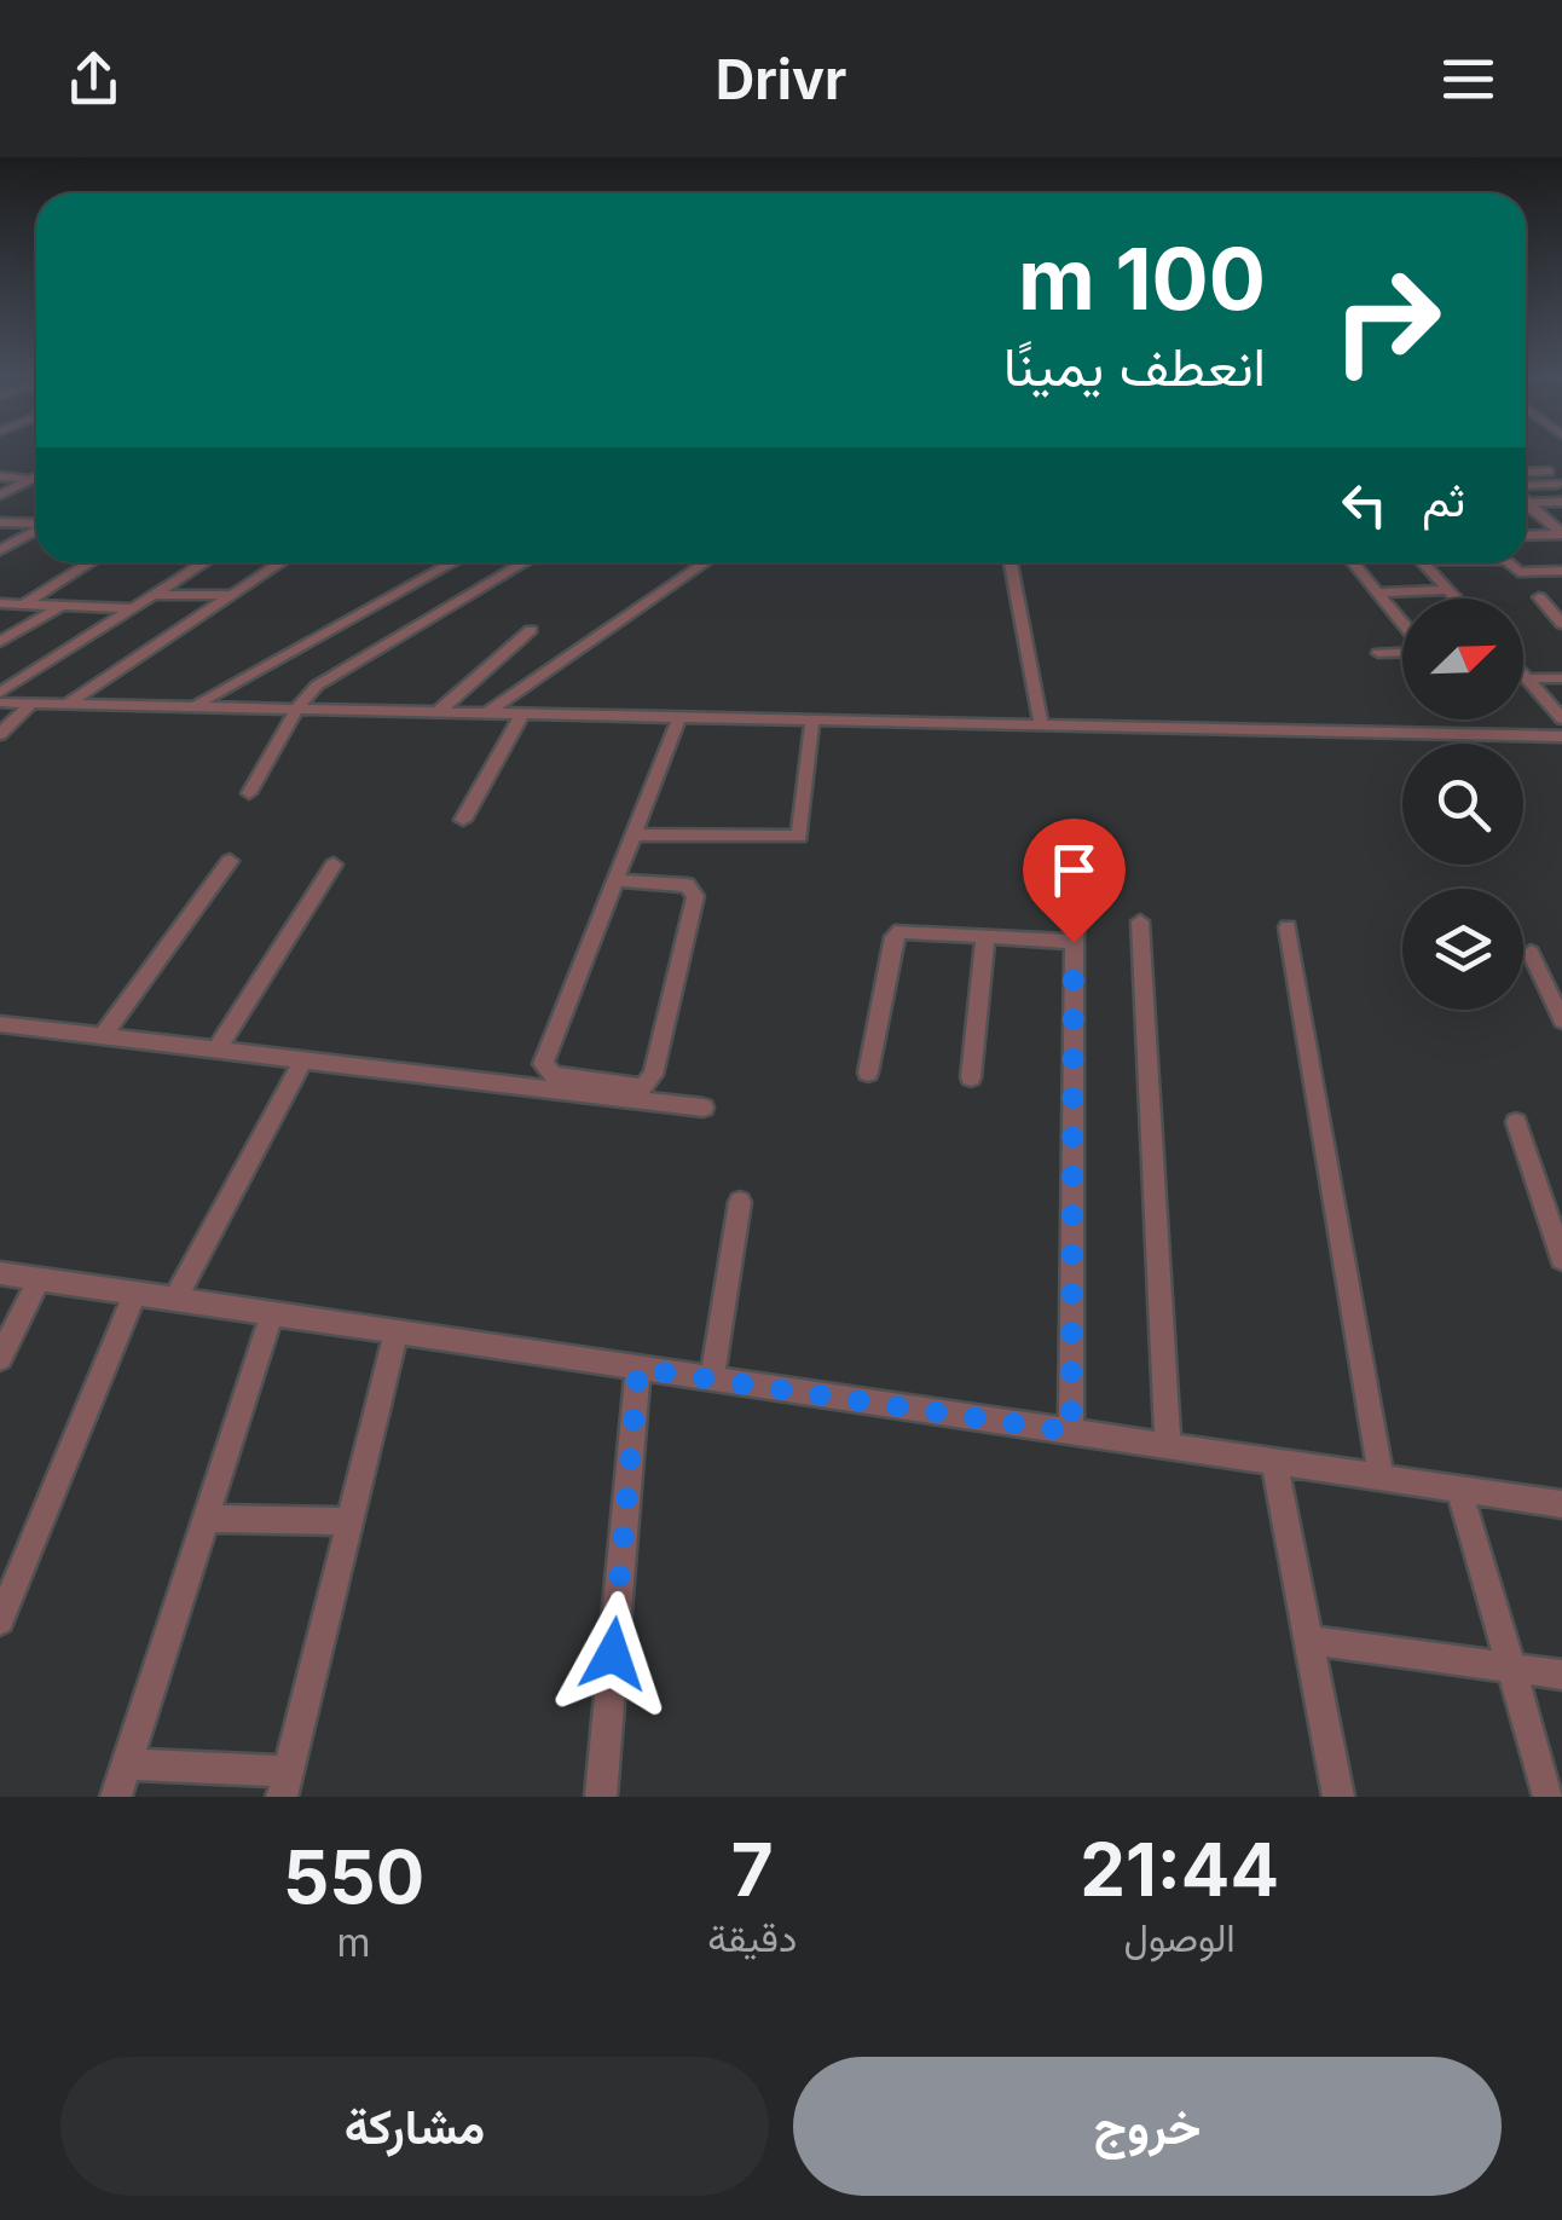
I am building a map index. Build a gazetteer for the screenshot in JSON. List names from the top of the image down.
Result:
{
  "north": "top right",
  "page": {
    "header": "Drivr",
    "turn": ["100 m", "انعطف يمينًا"],
    "then": "ثم",
    "eta": [
      "21:44",
      "الوصول",
      "7",
      "دقيقة",
      "550",
      "m"
    ],
    "buttons": ["خروج", "مشاركة"]
  }
}
